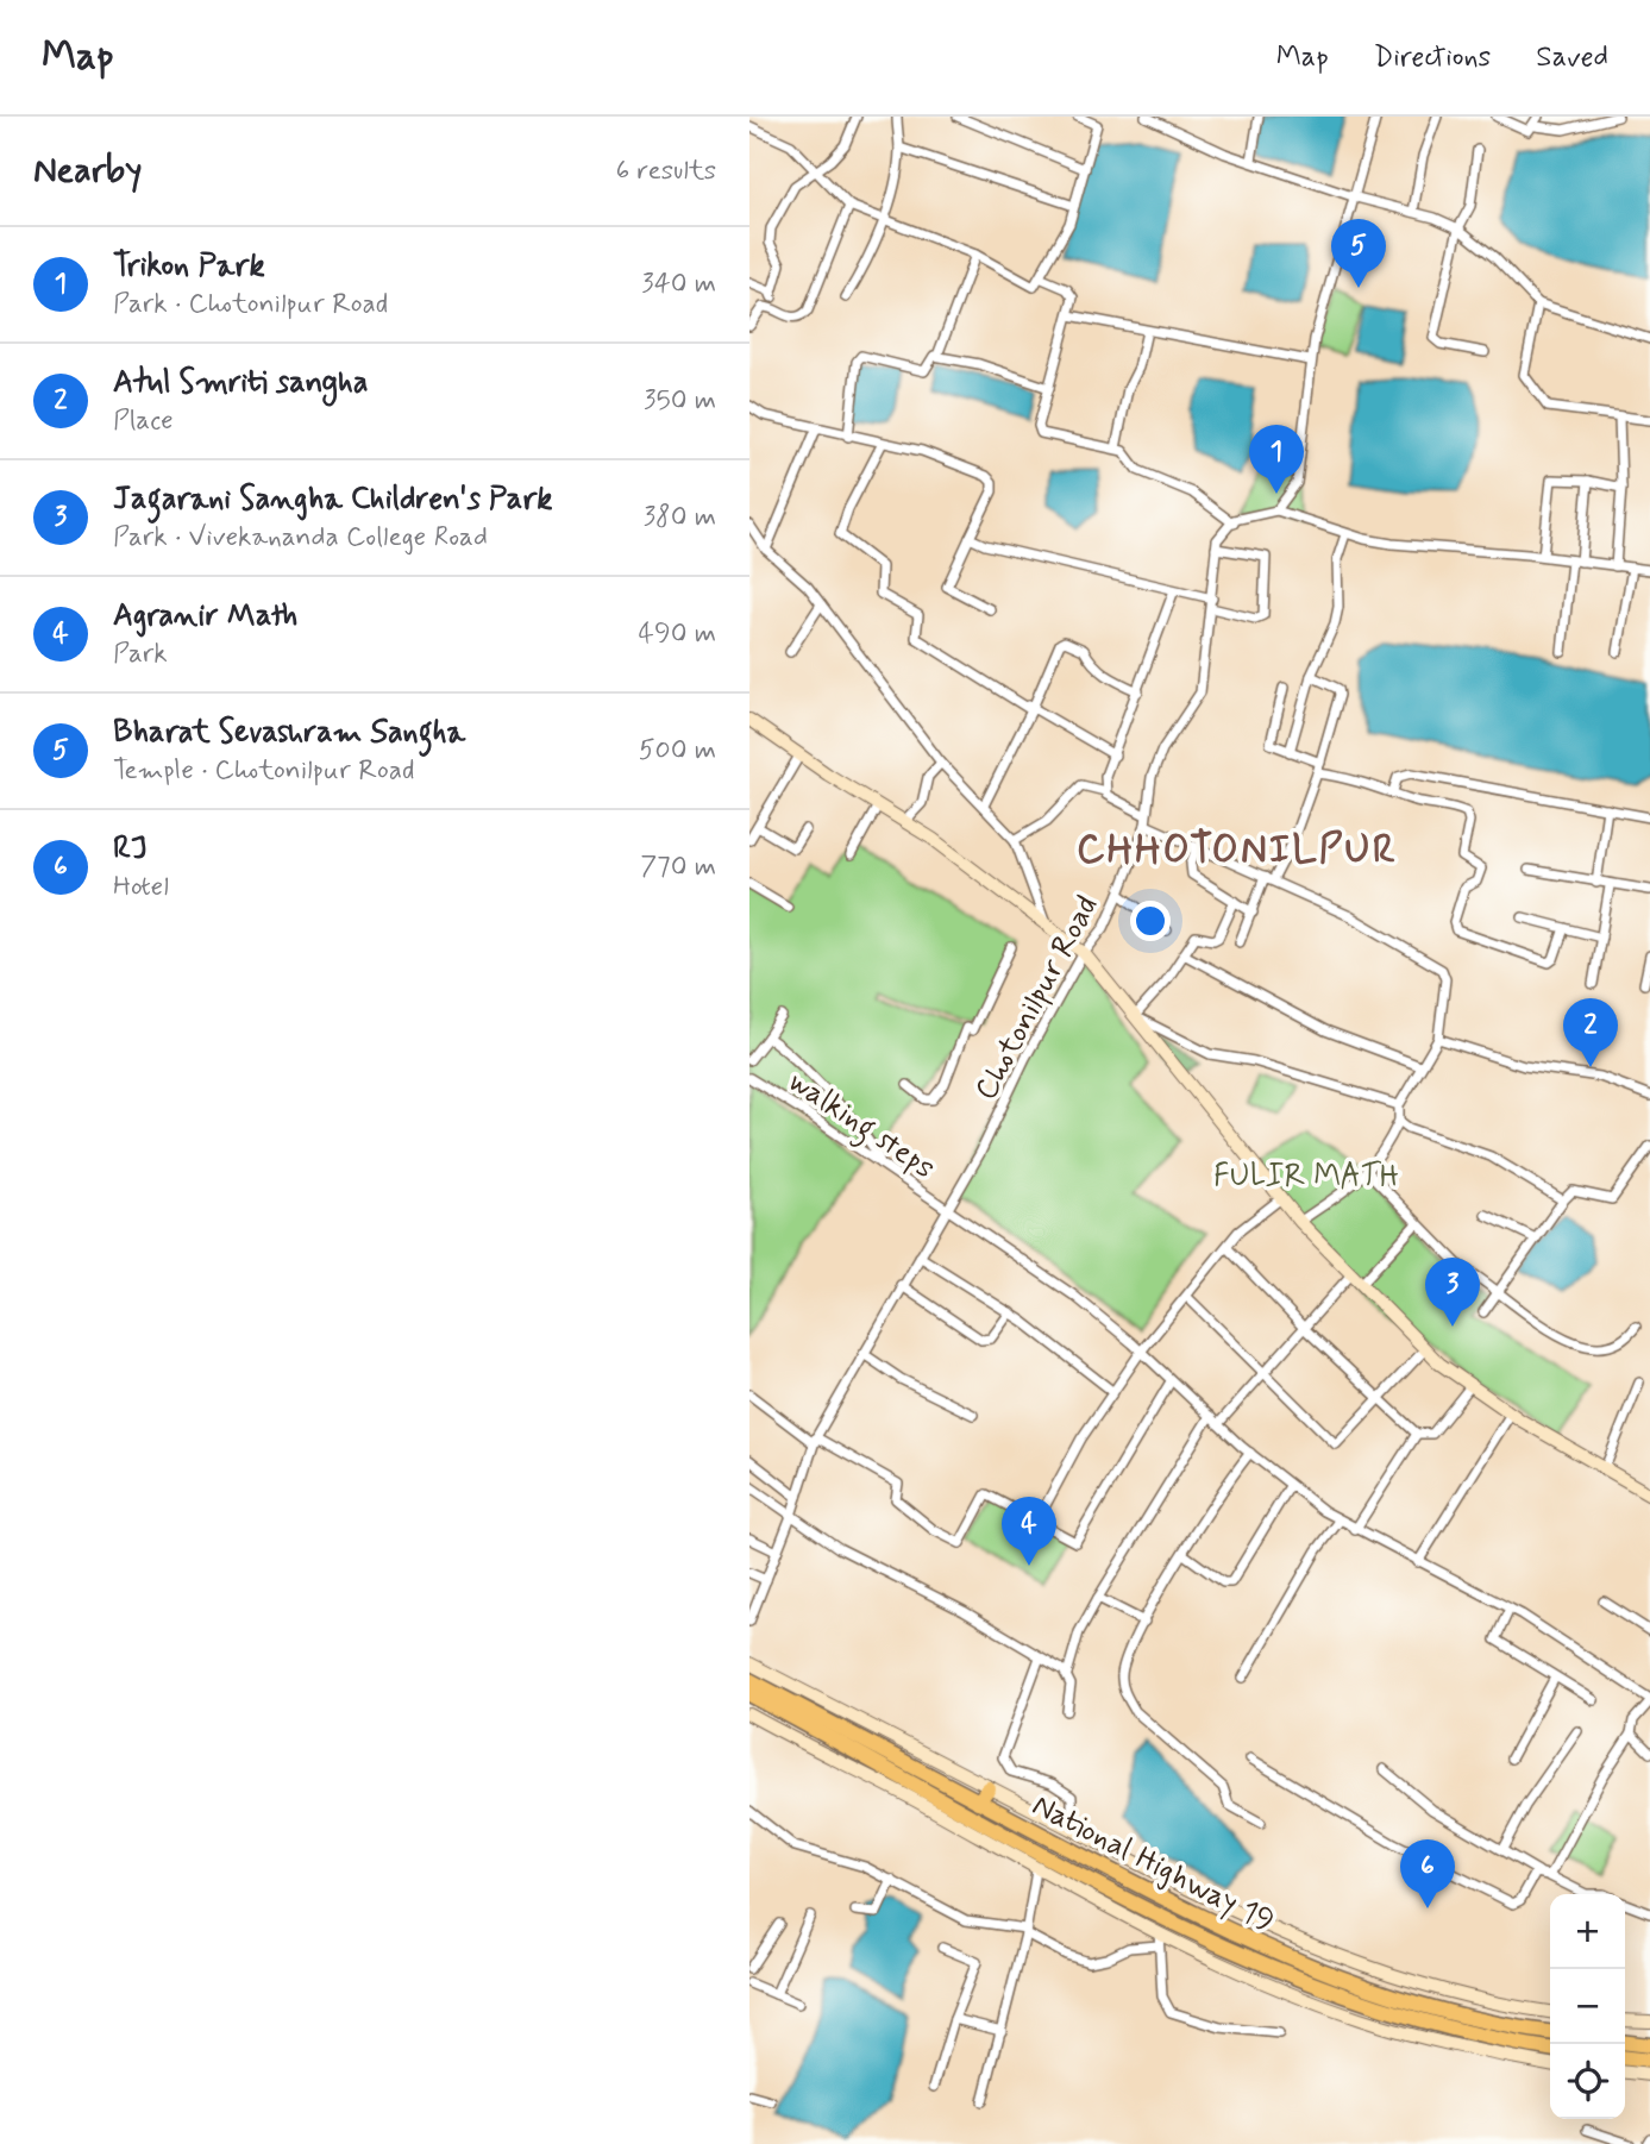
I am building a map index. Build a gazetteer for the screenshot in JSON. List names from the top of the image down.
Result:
{
  "streets": {
    "highway": ["National Highway 19"],
    "street": ["Chotonilpur Road", "walking steps"]
  },
  "crossings": [
    ["Chotonilpur Road", "walking steps"]
  ],
  "districts": ["CHHOTONILPUR"],
  "parks": ["FULIR MATH"],
  "page": {
    "header": "Map",
    "nav": ["Map", "Directions", "Saved"],
    "heading": ["Nearby", "6 results"],
    "pins": [
      "5",
      "1",
      "2",
      "3",
      "4",
      "6"
    ],
    "list": [
      {
        "mark": "1",
        "name": "Trikon Park",
        "note": "Park · Chotonilpur Road",
        "value": "340 m"
      },
      {
        "mark": "2",
        "name": "Atul Smriti sangha",
        "note": "Place",
        "value": "350 m"
      },
      {
        "mark": "3",
        "name": "Jagarani Sangha Children's Park",
        "note": "Park · Vivekananda College Road",
        "value": "380 m"
      },
      {
        "mark": "4",
        "name": "Agranir Math",
        "note": "Park",
        "value": "490 m"
      },
      {
        "mark": "5",
        "name": "Bharat Sevashram Sangha",
        "note": "Temple · Chotonilpur Road",
        "value": "500 m"
      },
      {
        "mark": "6",
        "name": "RJ",
        "note": "Hotel",
        "value": "770 m"
      }
    ],
    "map_buttons": ["+", "−"]
  }
}
